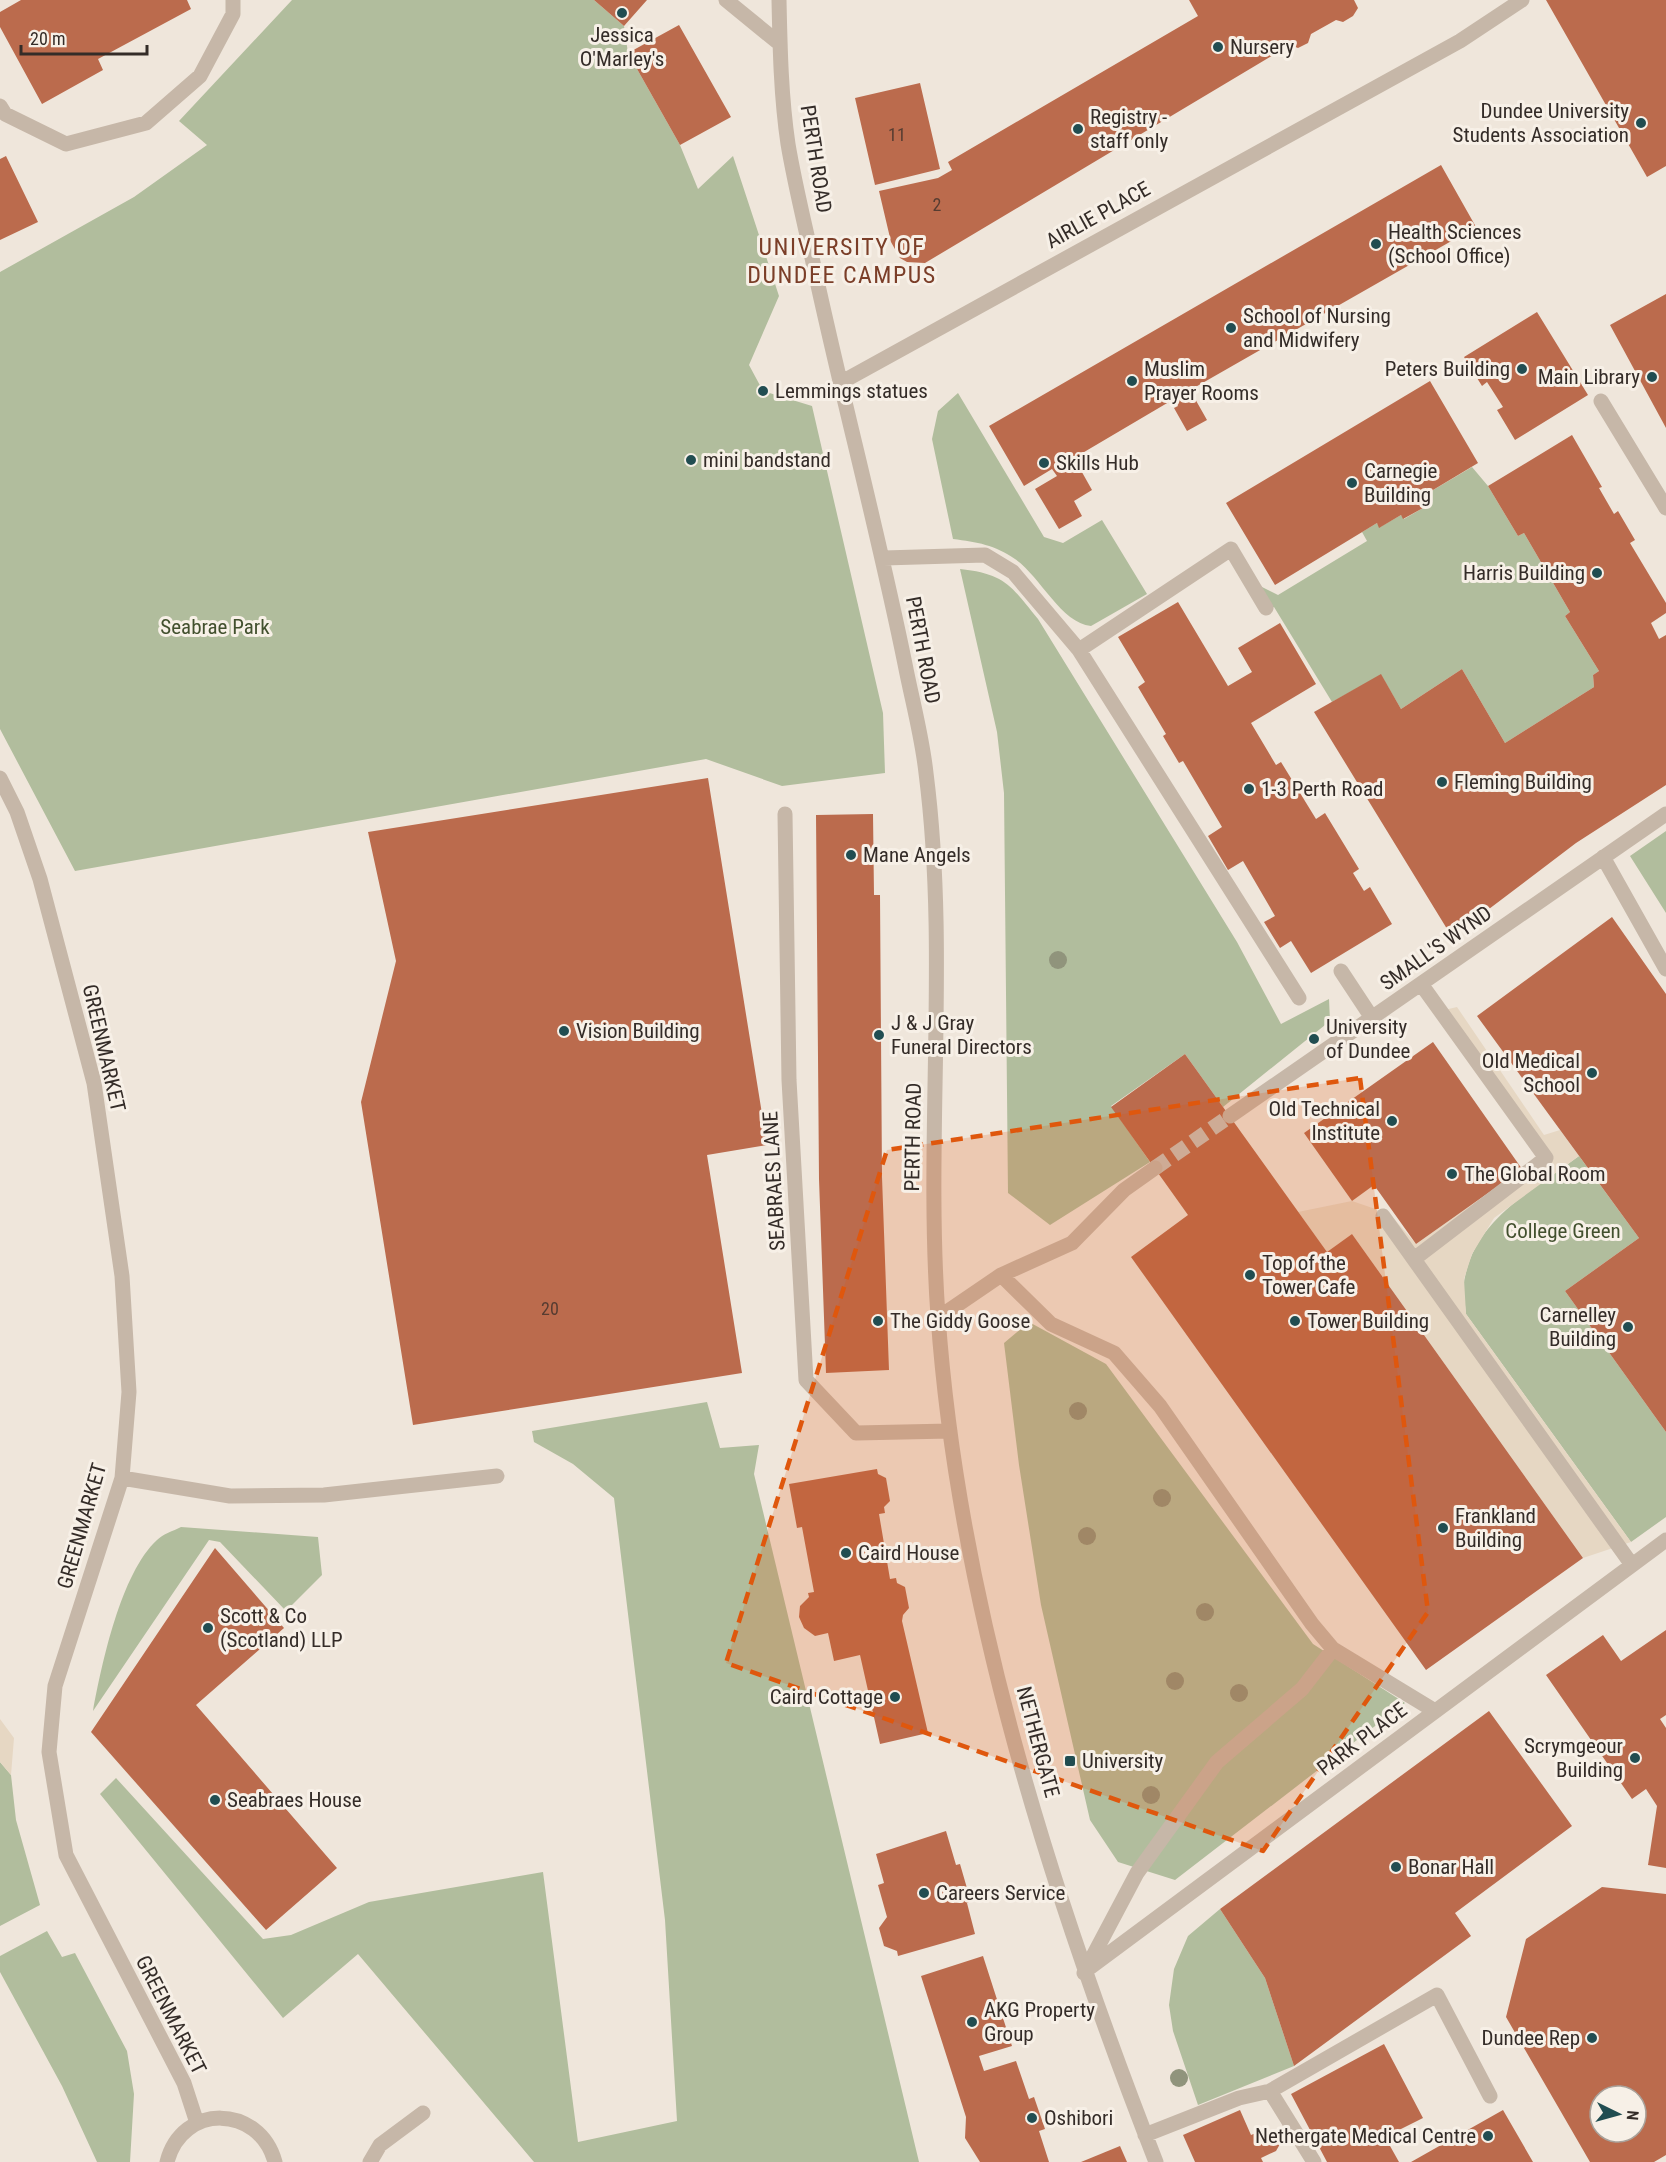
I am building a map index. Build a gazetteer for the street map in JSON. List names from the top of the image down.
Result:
{
  "streets": {
    "street": [
      "PERTH ROAD",
      "AIRLIE PLACE",
      "SMALL'S WYND",
      "GREENMARKET",
      "SEABRAES LANE",
      "PARK PLACE",
      "NETHERGATE"
    ]
  },
  "crossings": [
    ["PERTH ROAD", "AIRLIE PLACE"],
    ["PERTH ROAD", "NETHERGATE"],
    ["SEABRAES LANE", "NETHERGATE"],
    ["PARK PLACE", "NETHERGATE"]
  ],
  "districts": ["UNIVERSITY OF DUNDEE CAMPUS"],
  "parks": ["Seabrae Park", "College Green"],
  "places": {
    "other": [
      "Jessica O'Marley's",
      "Nursery",
      "Dundee University Students Association",
      "Registry - staff only",
      "Health Sciences (School Office)",
      "School of Nursing and Midwifery",
      "Peters Building",
      "Main Library",
      "Muslim Prayer Rooms",
      "Lemmings statues",
      "mini bandstand",
      "Skills Hub",
      "Carnegie Building",
      "Harris Building",
      "Fleming Building",
      "1-3 Perth Road",
      "Mane Angels",
      "Vision Building",
      "J & J Gray Funeral Directors",
      "University of Dundee",
      "Old Medical School",
      "Old Technical Institute",
      "The Global Room",
      "Top of the Tower Cafe",
      "The Giddy Goose",
      "Tower Building",
      "Carnelley Building",
      "Frankland Building",
      "Caird House",
      "Scott & Co (Scotland) LLP",
      "Caird Cottage",
      "Scrymgeour Building",
      "Seabraes House",
      "Bonar Hall",
      "Careers Service",
      "AKG Property Group",
      "Dundee Rep",
      "Oshibori",
      "Nethergate Medical Centre"
    ],
    "transit": ["University"]
  },
  "house_numbers": ["11", "2", "20"],
  "scale_bar": "20 m",
  "north": "right"
}
